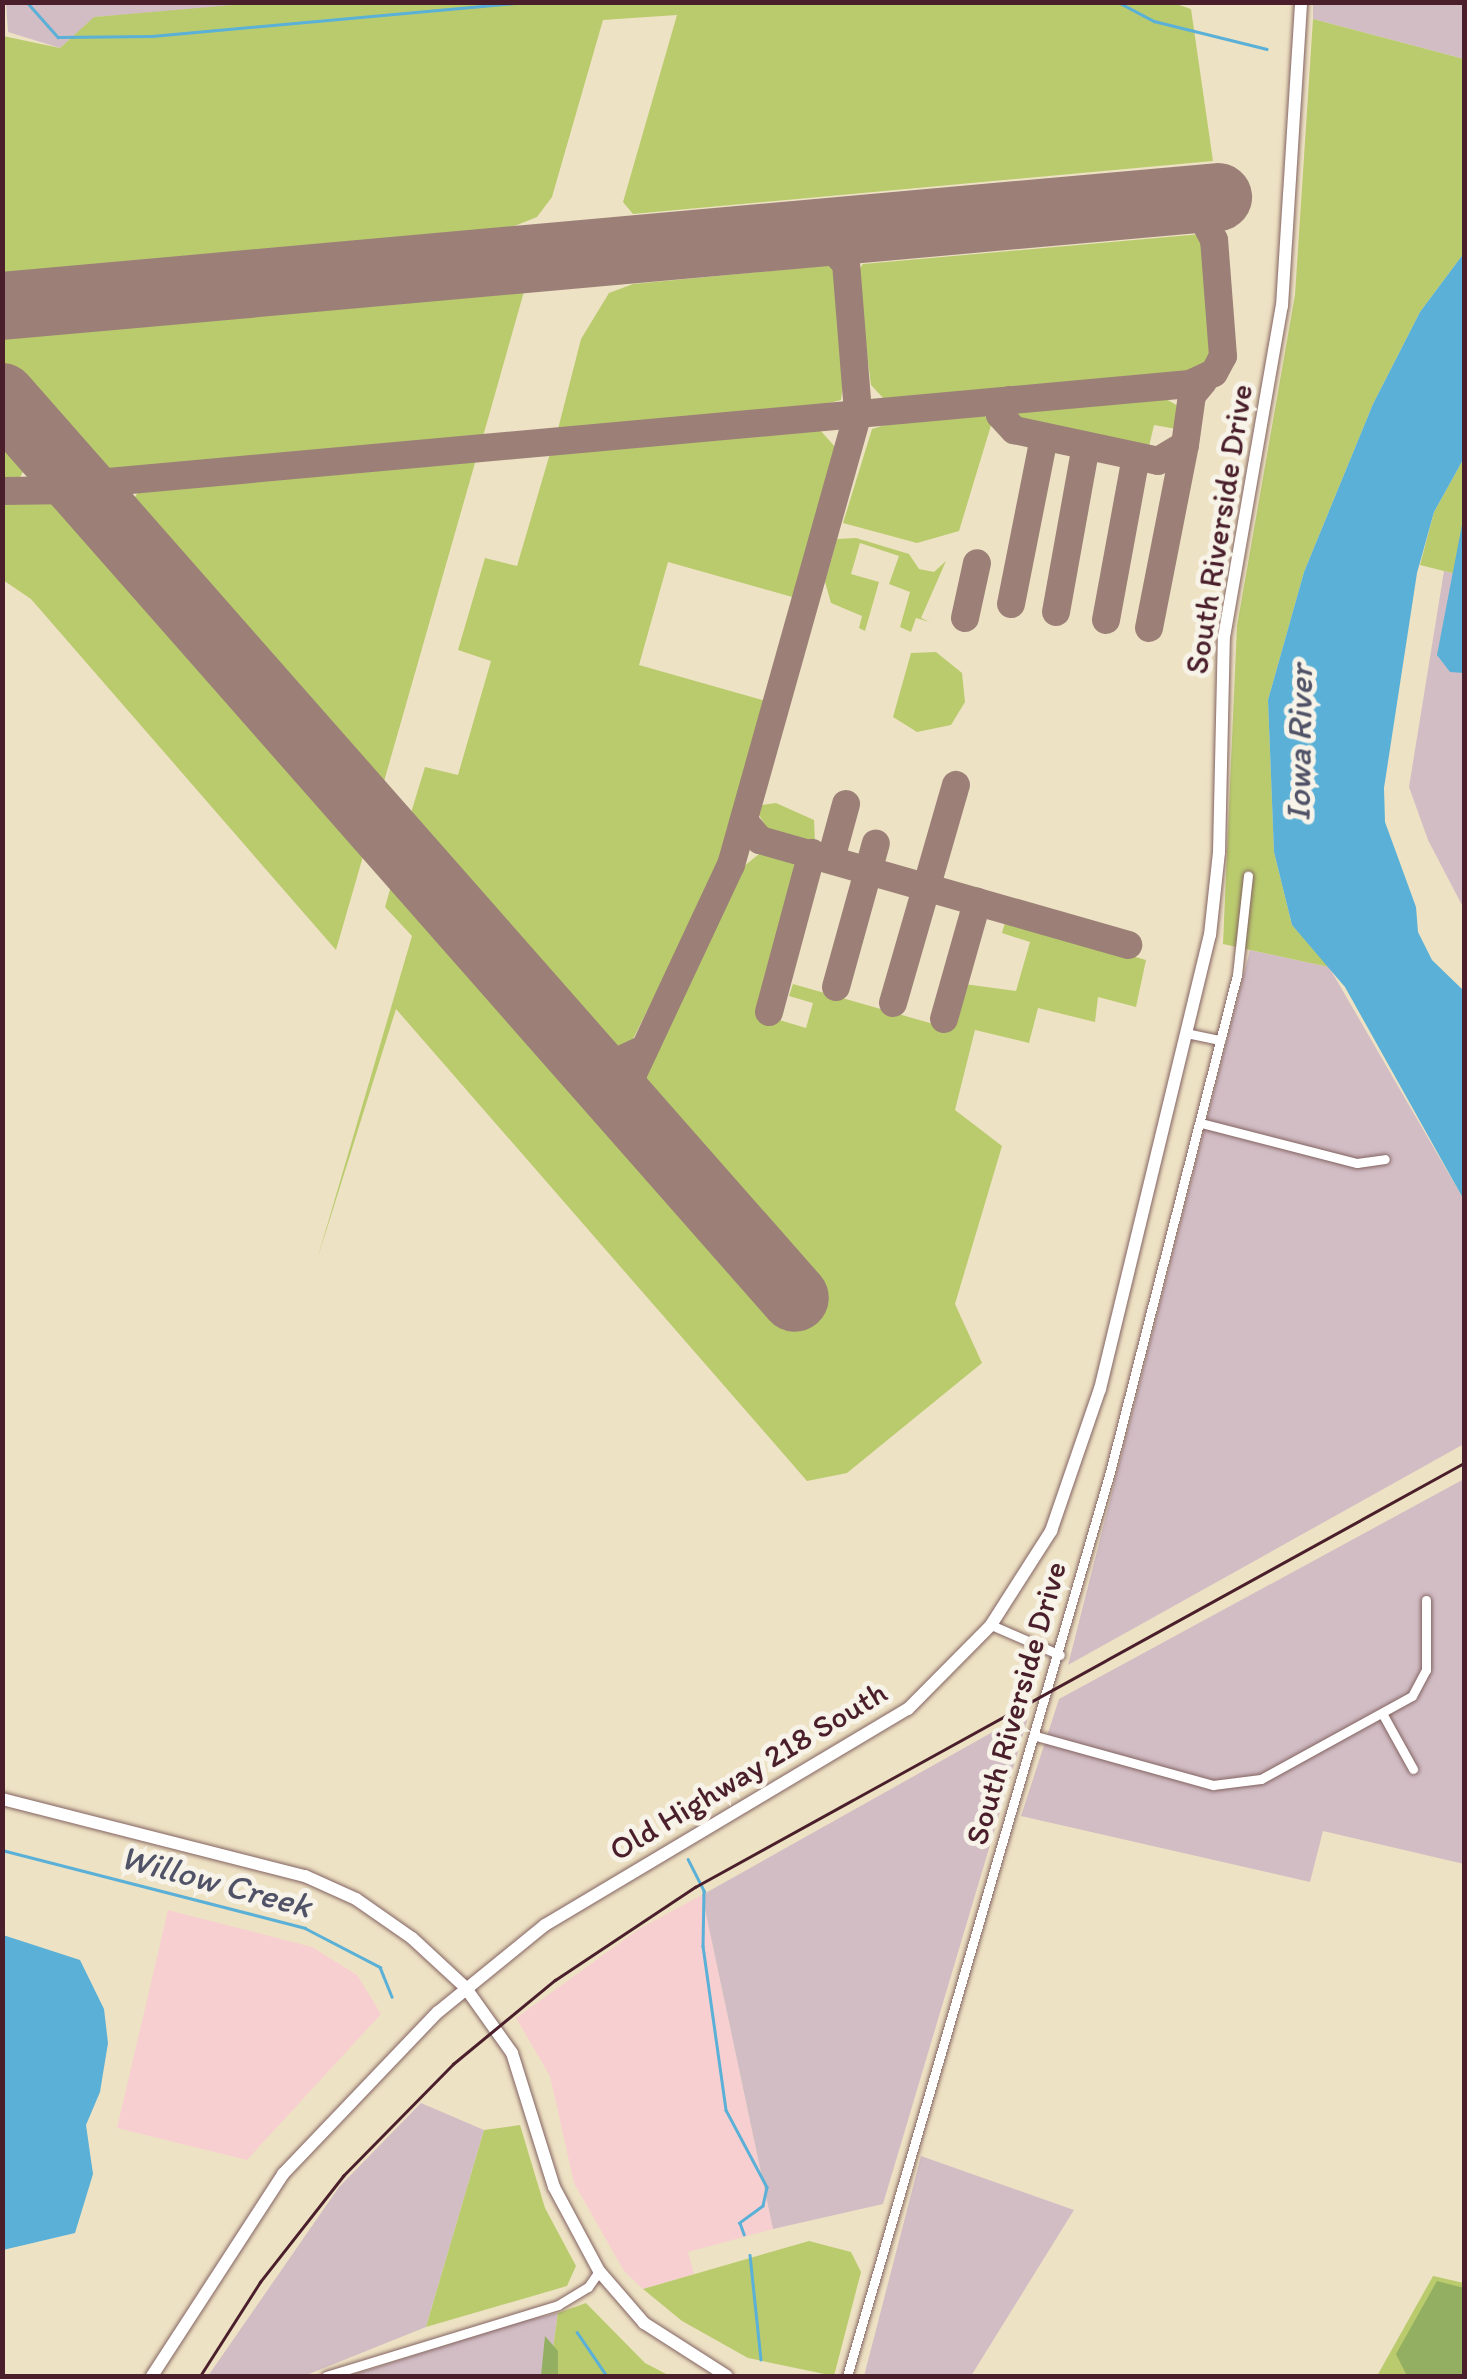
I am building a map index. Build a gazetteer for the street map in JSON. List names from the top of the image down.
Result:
{
  "streets": {
    "main road": ["South Riverside Drive", "Old Highway 218 South"]
  },
  "crossings": [
    ["South Riverside Drive", "Old Highway 218 South"]
  ],
  "water": ["Iowa River", "Willow Creek"]
}
